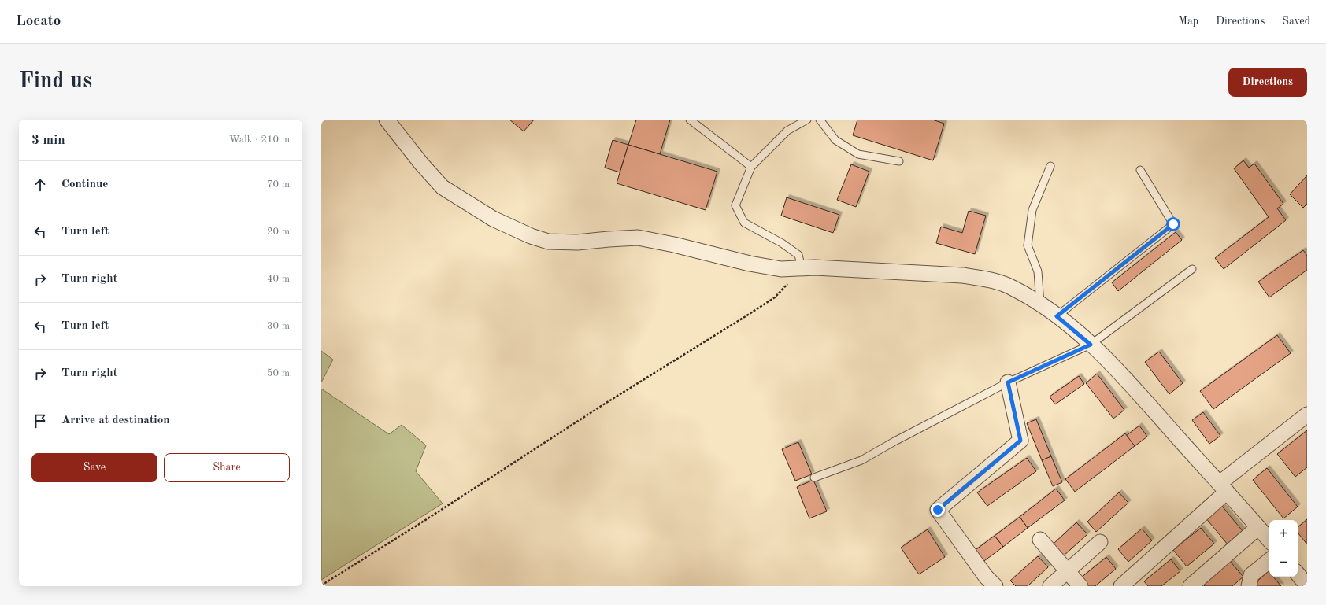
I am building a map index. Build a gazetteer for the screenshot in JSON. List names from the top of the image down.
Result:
{
  "page": {
    "header": "Locato",
    "nav": ["Map", "Directions", "Saved"],
    "buttons": [
      "Directions",
      ["Save", "Share"]
    ],
    "title": "Find us",
    "heading": ["3 min", "Walk · 210 m"],
    "list": [
      ["Continue", "70 m"],
      ["Turn left", "20 m"],
      ["Turn right", "40 m"],
      ["Turn left", "30 m"],
      ["Turn right", "50 m"],
      "Arrive at destination"
    ],
    "map_buttons": ["+", "−"]
  }
}
